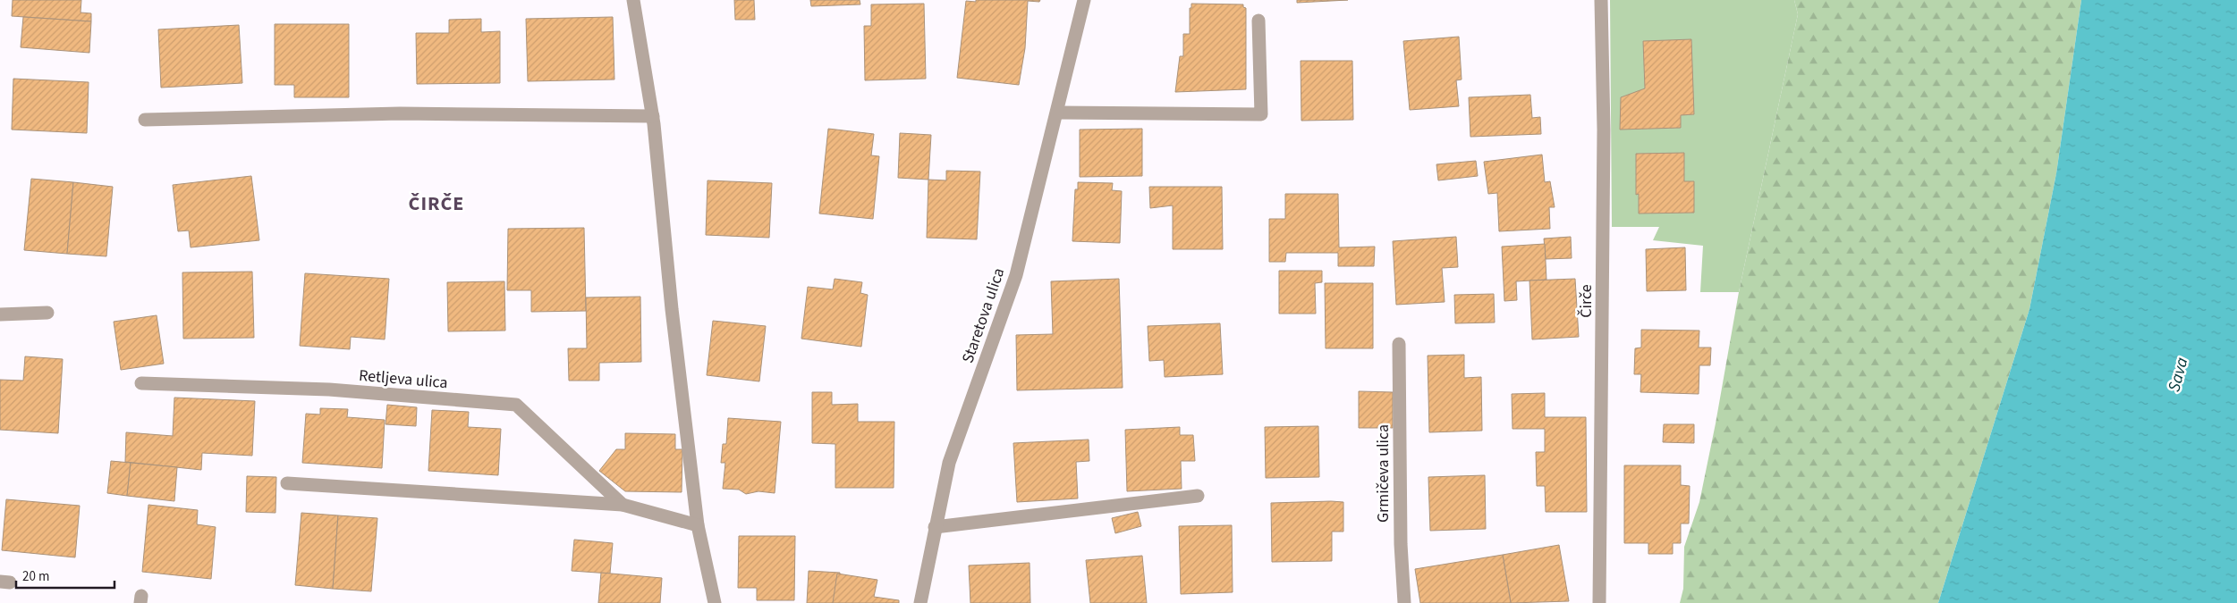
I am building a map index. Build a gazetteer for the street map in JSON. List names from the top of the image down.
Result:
{
  "streets": {
    "street": [
      "Čirče",
      "Staretova ulica",
      "Retljeva ulica",
      "Grmičeva ulica"
    ]
  },
  "districts": ["ČIRČE"],
  "water": ["Sava"],
  "scale_bar": "20 m"
}
